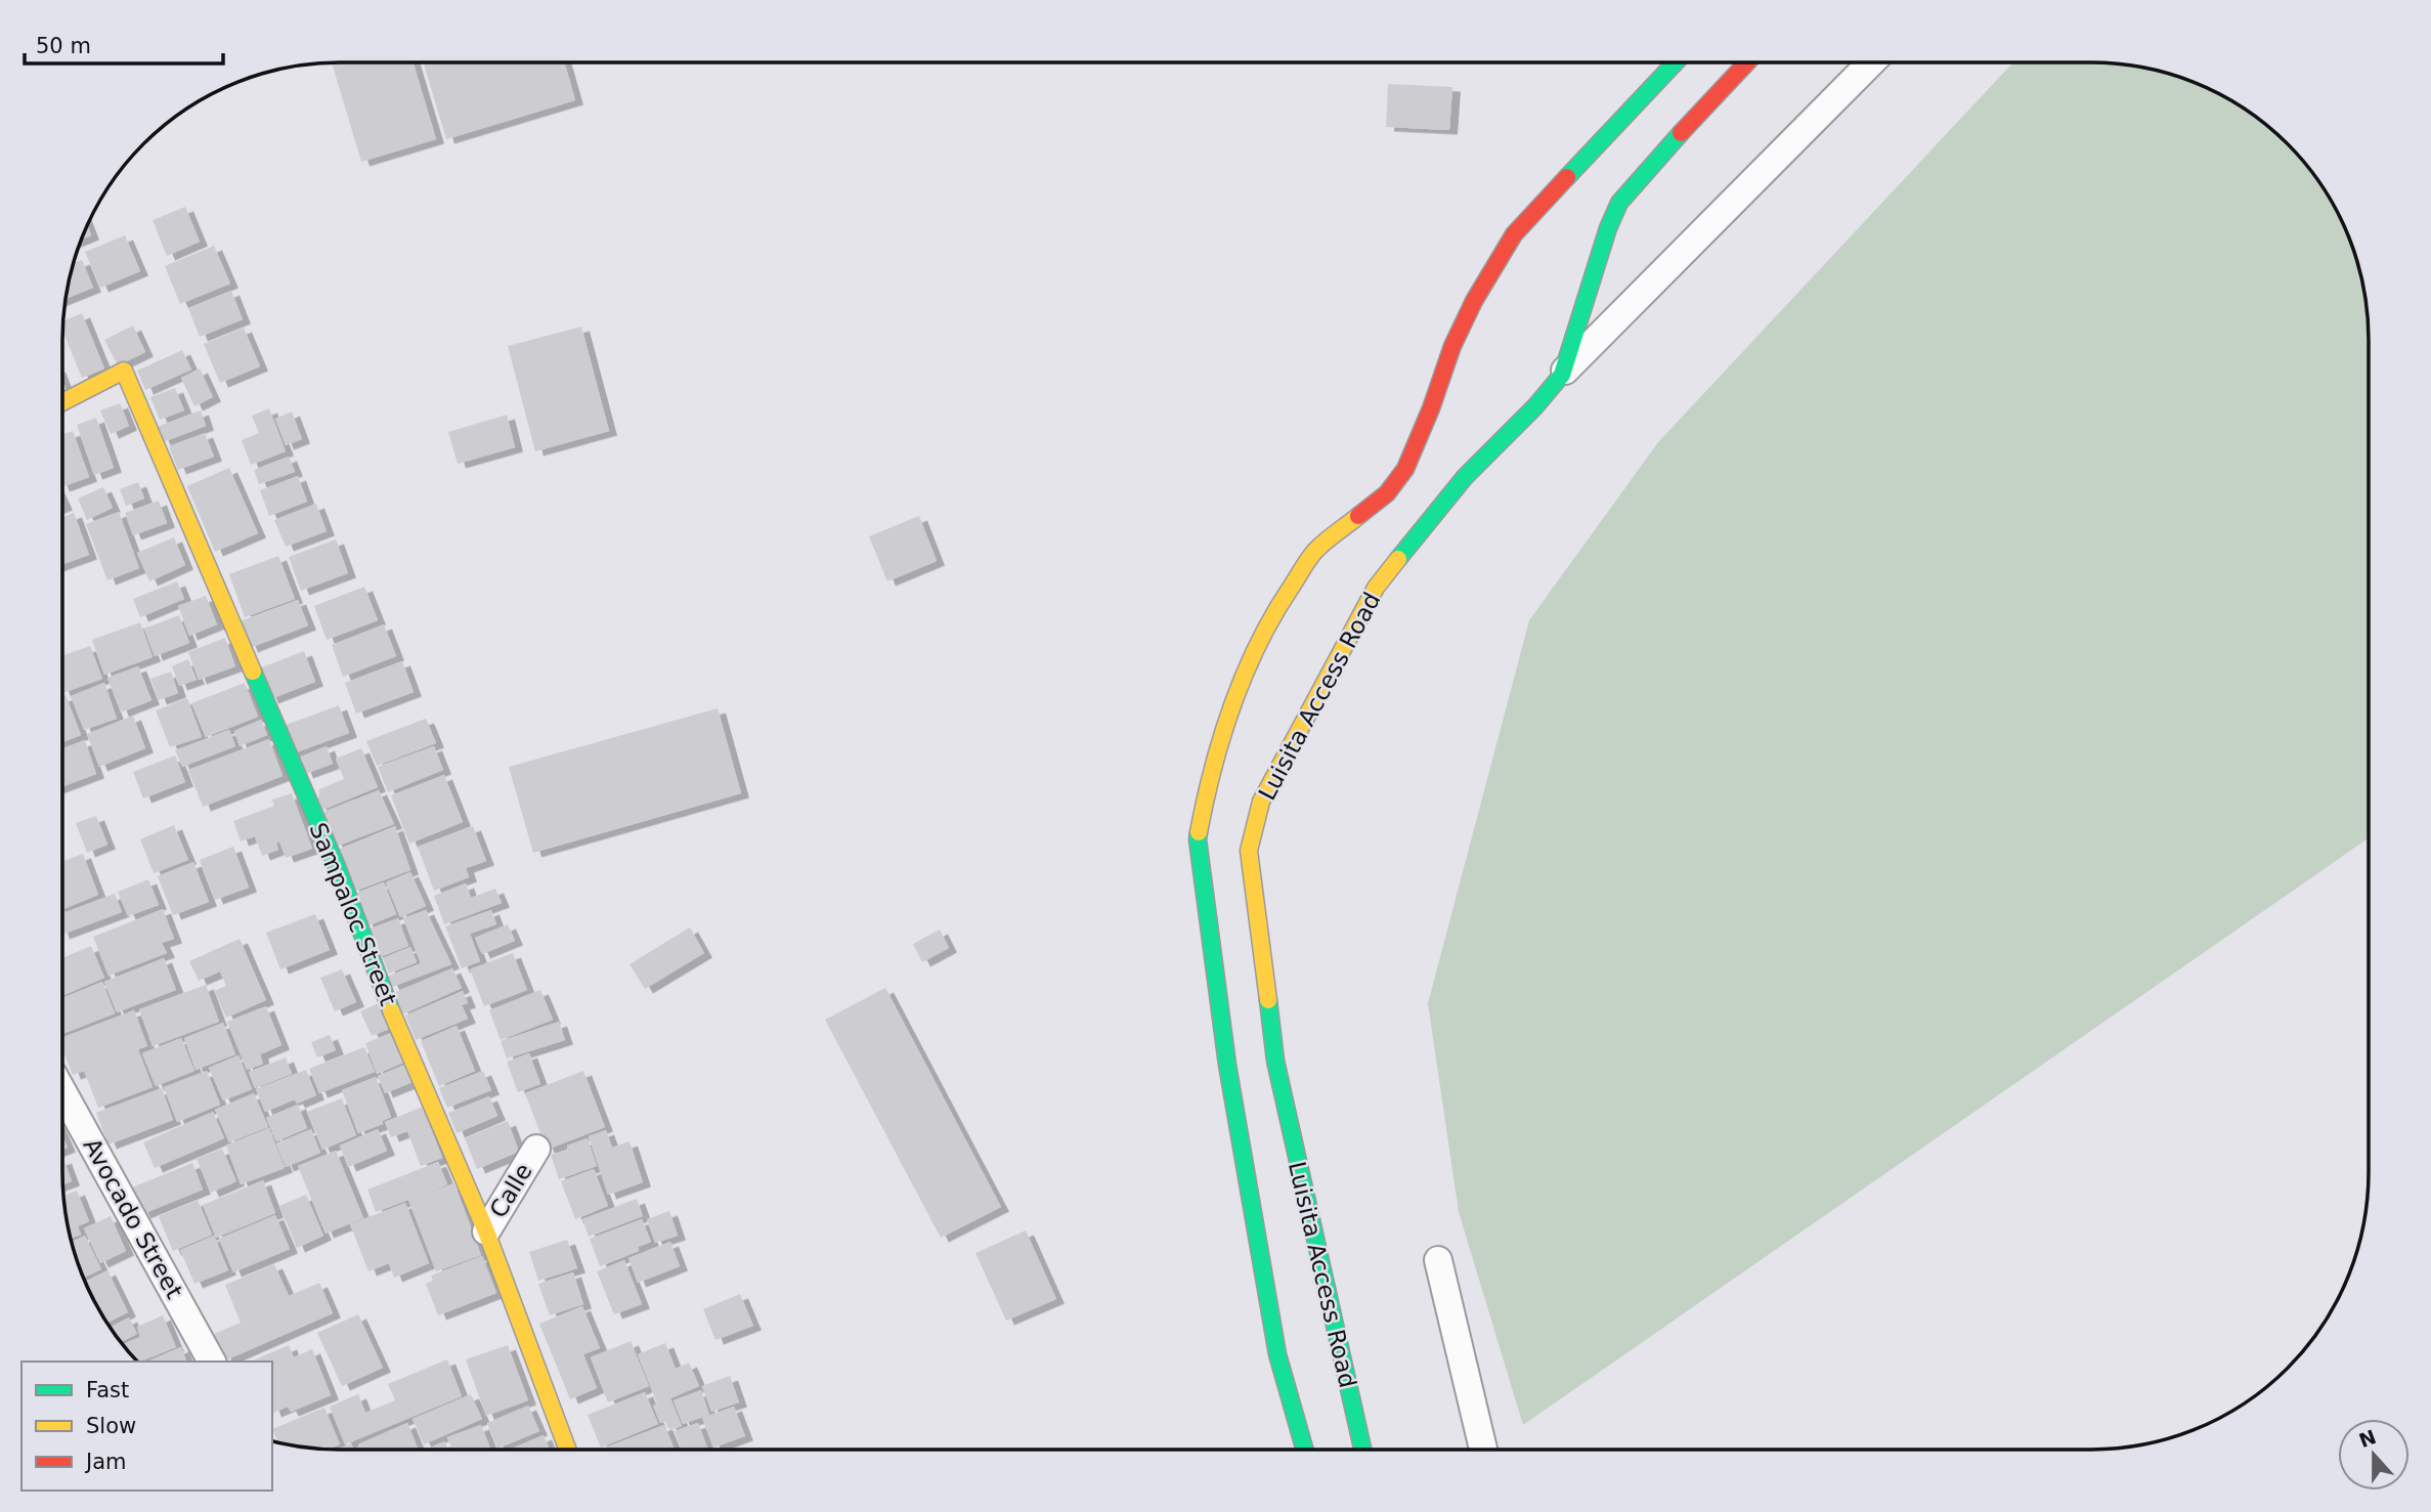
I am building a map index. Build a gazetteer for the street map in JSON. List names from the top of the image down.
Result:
{
  "streets": {
    "main road": ["Luisita Access Road", "Sampaloc Street"],
    "street": ["Calle", "Avocado Street"]
  },
  "crossings": [
    ["Sampaloc Street", "Calle"]
  ],
  "legend": ["Fast", "Slow", "Jam"],
  "scale_bar": "50 m",
  "north": "top"
}
